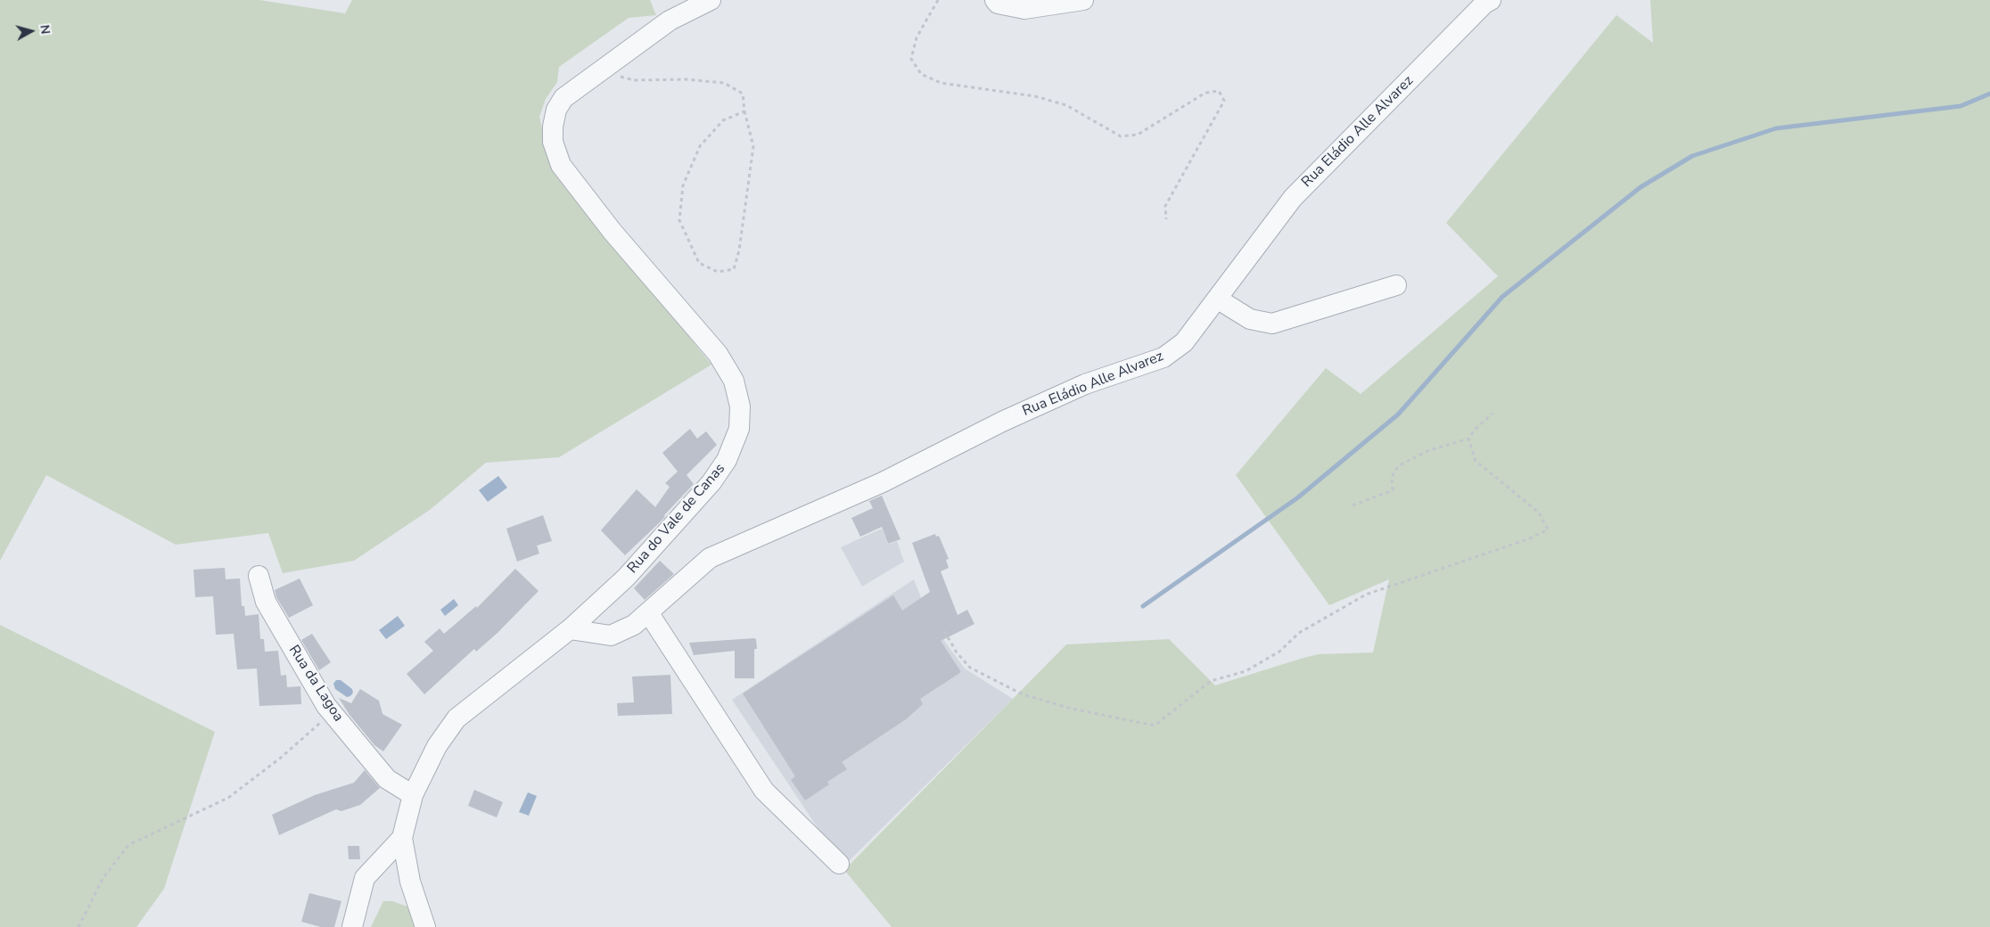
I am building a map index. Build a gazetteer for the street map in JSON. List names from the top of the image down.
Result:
{
  "streets": {
    "street": ["Rua Eládio Alle Alvarez", "Rua do Vale de Canas", "Rua da Lagoa"]
  },
  "crossings": [
    ["Rua Eládio Alle Alvarez", "Rua do Vale de Canas"],
    ["Rua do Vale de Canas", "Rua da Lagoa"]
  ],
  "north": "right"
}
